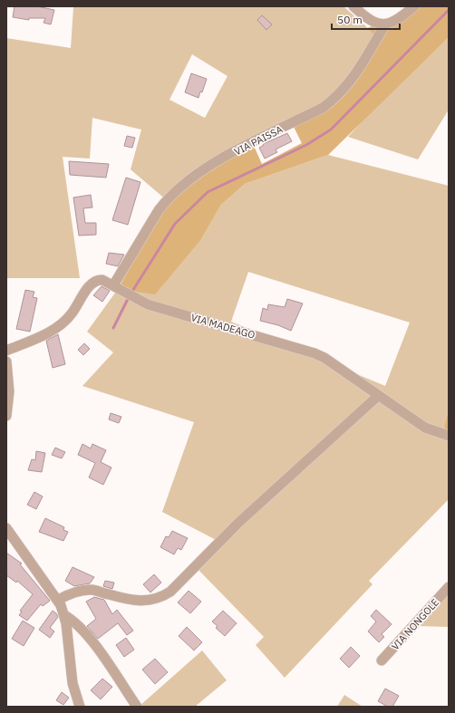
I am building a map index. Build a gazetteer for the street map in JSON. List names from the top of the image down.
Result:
{
  "streets": {
    "street": ["VIA PAISSA", "VIA MADEAGO", "VIA NONGOLE"]
  },
  "crossings": [
    ["VIA PAISSA", "VIA MADEAGO"]
  ],
  "scale_bar": "50 m"
}
